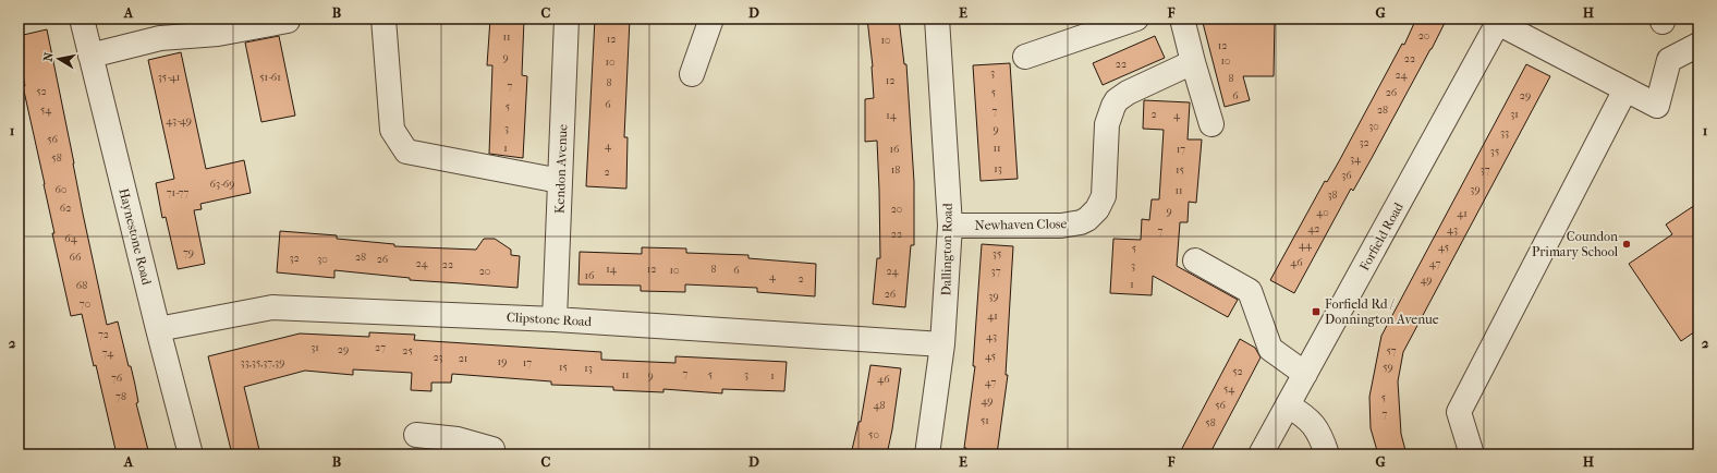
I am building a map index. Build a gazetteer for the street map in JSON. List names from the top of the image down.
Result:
{
  "streets": {
    "street": [
      "Kendon Avenue",
      "Newhaven Close",
      "Haynestone Road",
      "Forfield Road",
      "Dallington Road",
      "Clipstone Road"
    ]
  },
  "crossings": [
    ["Kendon Avenue", "Clipstone Road"],
    ["Newhaven Close", "Dallington Road"],
    ["Haynestone Road", "Clipstone Road"],
    ["Dallington Road", "Clipstone Road"]
  ],
  "places": {
    "other": ["Coundon Primary School"],
    "transit": ["Forfield Rd / Donnington Avenue"]
  },
  "house_numbers": [
    "20",
    "11",
    "12",
    "10",
    "12",
    "9",
    "22",
    "10",
    "10",
    "22",
    "3",
    "24",
    "35-41",
    "51-61",
    "8",
    "12",
    "8",
    "7",
    "52",
    "5",
    "26",
    "6",
    "29",
    "6",
    "5",
    "54",
    "28",
    "7",
    "2",
    "31",
    "14",
    "4",
    "43-49",
    "30",
    "3",
    "9",
    "33",
    "56",
    "32",
    "4",
    "1",
    "11",
    "16",
    "17",
    "35",
    "58",
    "34",
    "13",
    "18",
    "15",
    "37",
    "2",
    "36",
    "63-69",
    "60",
    "39",
    "11",
    "71-77",
    "38",
    "62",
    "20",
    "9",
    "40",
    "41",
    "42",
    "43",
    "7",
    "22",
    "64",
    "44",
    "45",
    "5",
    "79",
    "35",
    "66",
    "28",
    "32",
    "30",
    "26",
    "46",
    "24",
    "47",
    "22",
    "3",
    "14",
    "12",
    "8",
    "10",
    "6",
    "20",
    "24",
    "37",
    "16",
    "4",
    "2",
    "49",
    "1",
    "68",
    "26",
    "39",
    "70",
    "41",
    "72",
    "43",
    "31",
    "27",
    "29",
    "25",
    "57",
    "74",
    "45",
    "23",
    "21",
    "19",
    "33,35,37,39",
    "17",
    "15",
    "59",
    "13",
    "52",
    "7",
    "11",
    "5",
    "3",
    "9",
    "1",
    "76",
    "46",
    "47",
    "54",
    "78",
    "5",
    "49",
    "48",
    "56",
    "7",
    "51",
    "58",
    "50"
  ],
  "north": "left",
  "grid": {
    "columns": [
      "A",
      "B",
      "C",
      "D",
      "E",
      "F",
      "G",
      "H"
    ],
    "rows": ["1", "2"]
  }
}
